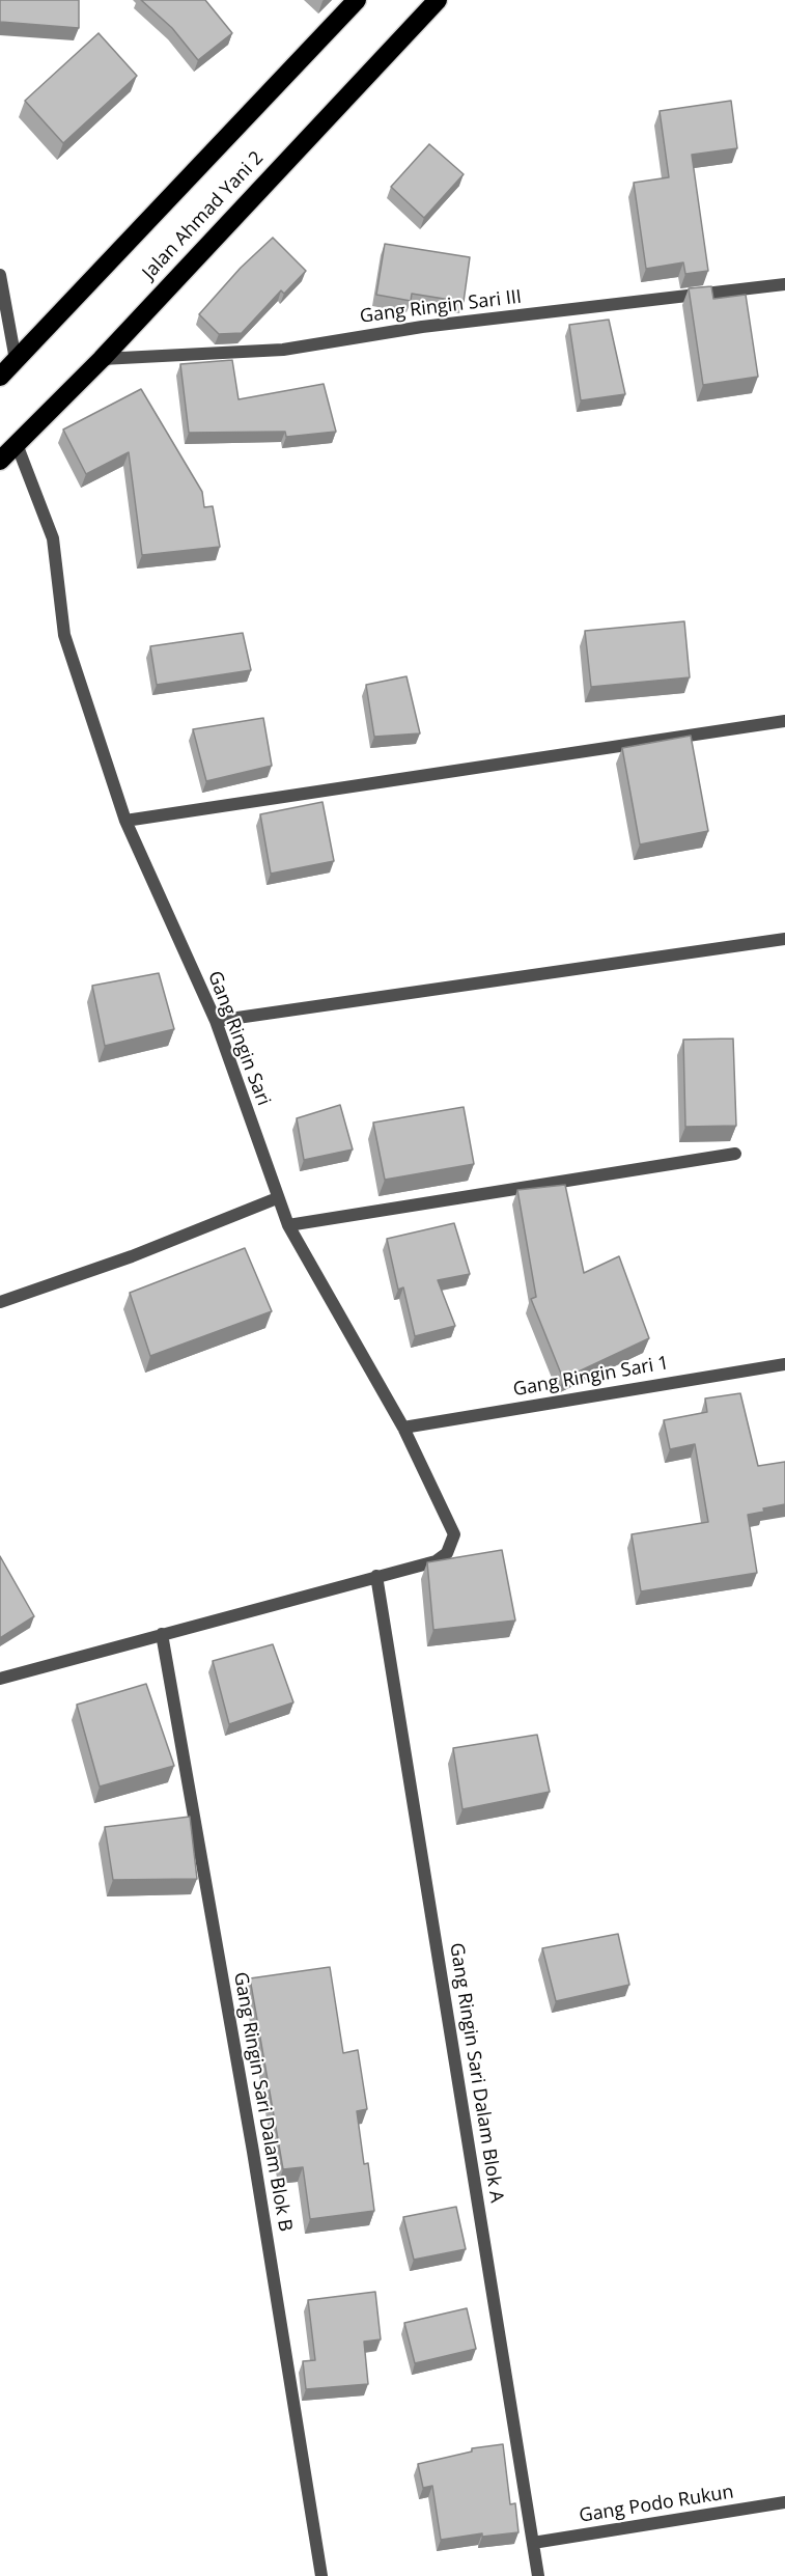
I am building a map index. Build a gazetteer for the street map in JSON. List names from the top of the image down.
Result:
{
  "streets": {
    "highway": ["Jalan Ahmad Yani 2"],
    "street": [
      "Gang Ringin Sari III",
      "Gang Ringin Sari",
      "Gang Ringin Sari 1",
      "Gang Ringin Sari Dalam Blok A",
      "Gang Ringin Sari Dalam Blok B",
      "Gang Podo Rukun"
    ]
  },
  "crossings": [
    ["Jalan Ahmad Yani 2", "Gang Ringin Sari III"],
    ["Jalan Ahmad Yani 2", "Gang Ringin Sari"],
    ["Gang Ringin Sari", "Gang Ringin Sari 1"],
    ["Gang Ringin Sari", "Gang Ringin Sari Dalam Blok A"],
    ["Gang Ringin Sari Dalam Blok A", "Gang Podo Rukun"]
  ]
}
